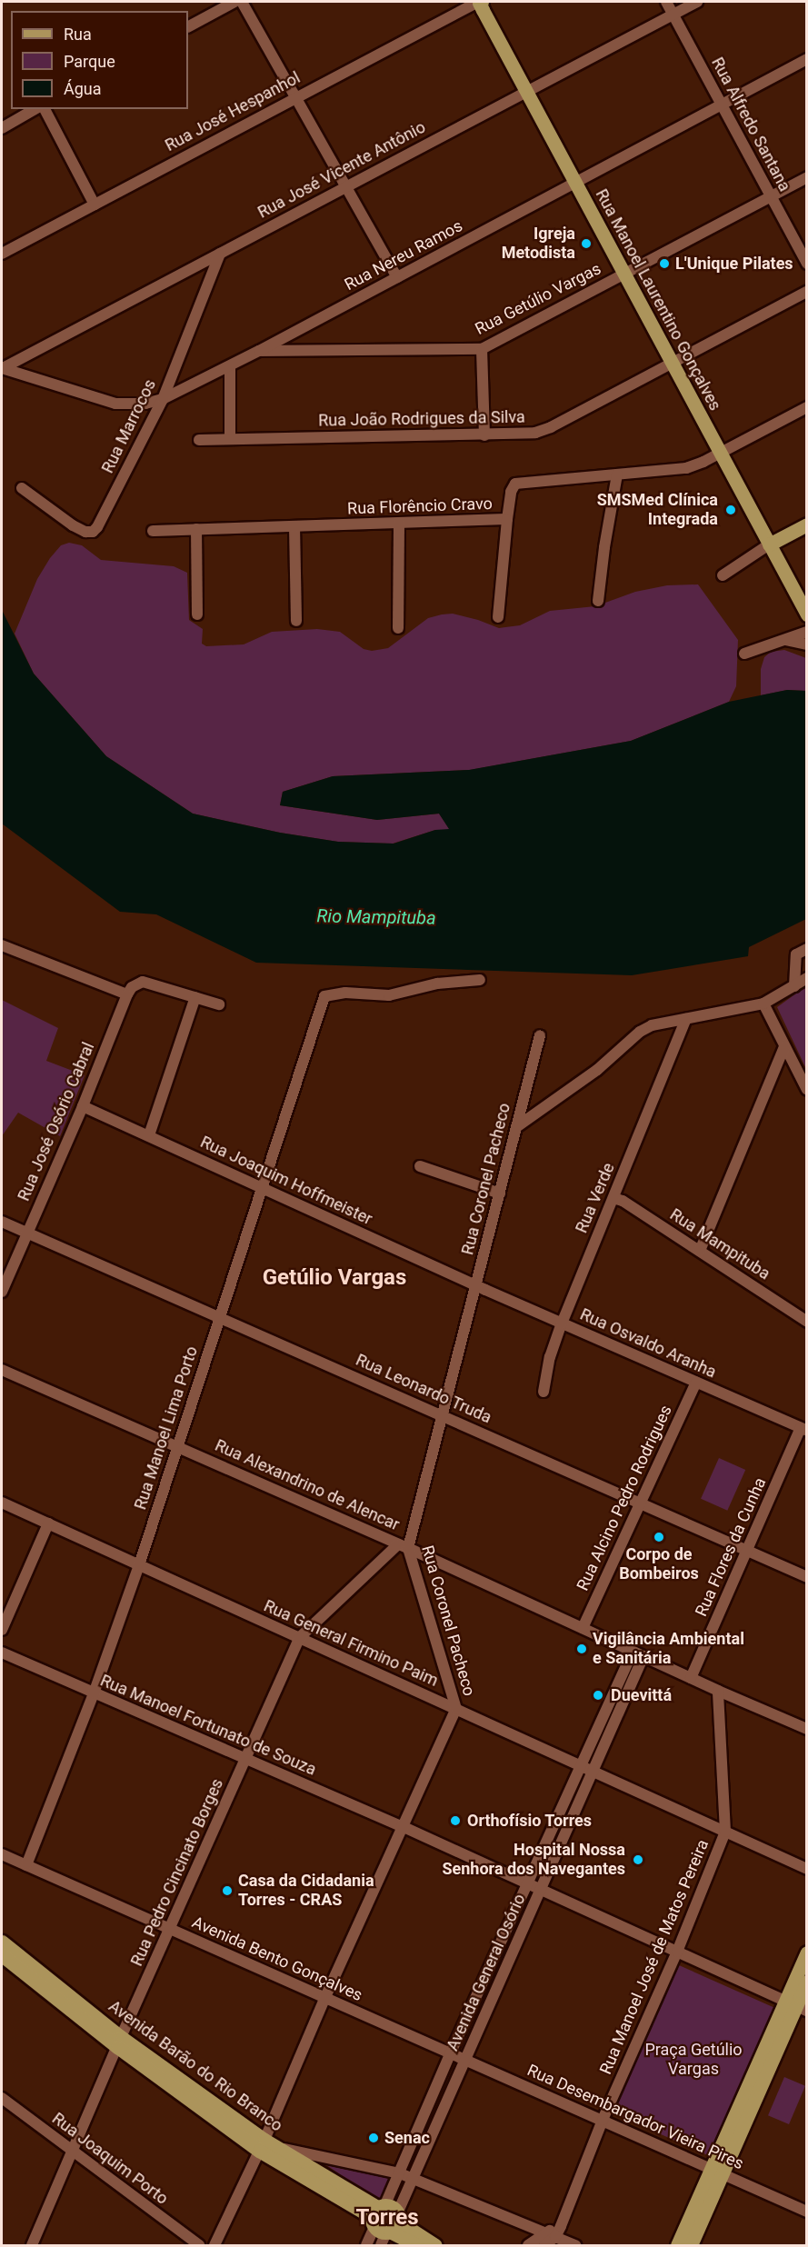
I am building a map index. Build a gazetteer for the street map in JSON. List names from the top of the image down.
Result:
{
  "streets": {
    "main road": ["Rua Manoel Laurentino Gonçalves", "Avenida Barão do Rio Branco"],
    "street": [
      "Rua José Hespanhol",
      "Rua Alfredo Santana",
      "Rua José Vicente Antônio",
      "Rua Nereu Ramos",
      "Rua Getúlio Vargas",
      "Rua João Rodrigues da Silva",
      "Rua Marrocos",
      "Rua Florêncio Cravo",
      "Rua José Osório Cabral",
      "Rua Coronel Pacheco",
      "Rua Joaquim Hoffmeister",
      "Rua Verde",
      "Rua Mampituba",
      "Rua Osvaldo Aranha",
      "Rua Leonardo Truda",
      "Rua Manoel Lima Porto",
      "Rua Alexandrino de Alencar",
      "Rua Alcino Pedro Rodrigues",
      "Rua Flores da Cunha",
      "Rua General Firmino Paim",
      "Rua Manoel Fortunato de Souza",
      "Rua Pedro Cincinato Borges",
      "Rua Manoel José de Matos Pereira",
      "Avenida Bento Gonçalves",
      "Avenida General Osório",
      "Rua Desembargador Vieira Pires",
      "Rua Joaquim Porto"
    ]
  },
  "crossings": [
    ["Rua José Hespanhol", "Rua Manoel Laurentino Gonçalves"],
    ["Rua Alfredo Santana", "Rua José Vicente Antônio"],
    ["Rua Alfredo Santana", "Rua Nereu Ramos"],
    ["Rua Alfredo Santana", "Rua Getúlio Vargas"],
    ["Rua José Vicente Antônio", "Rua Nereu Ramos"],
    ["Rua José Vicente Antônio", "Rua Manoel Laurentino Gonçalves"],
    ["Rua José Vicente Antônio", "Rua Marrocos"],
    ["Rua Nereu Ramos", "Rua Getúlio Vargas"],
    ["Rua Nereu Ramos", "Rua Manoel Laurentino Gonçalves"],
    ["Rua Nereu Ramos", "Rua Marrocos"],
    ["Rua Getúlio Vargas", "Rua Manoel Laurentino Gonçalves"],
    ["Rua Manoel Laurentino Gonçalves", "Rua João Rodrigues da Silva"],
    ["Rua Manoel Laurentino Gonçalves", "Rua Florêncio Cravo"],
    ["Rua José Osório Cabral", "Rua Joaquim Hoffmeister"],
    ["Rua José Osório Cabral", "Rua Leonardo Truda"],
    ["Rua Coronel Pacheco", "Rua Joaquim Hoffmeister"],
    ["Rua Coronel Pacheco", "Rua Osvaldo Aranha"],
    ["Rua Coronel Pacheco", "Rua Leonardo Truda"],
    ["Rua Coronel Pacheco", "Rua Alexandrino de Alencar"],
    ["Rua Coronel Pacheco", "Rua General Firmino Paim"],
    ["Rua Coronel Pacheco", "Rua Manoel Fortunato de Souza"],
    ["Rua Coronel Pacheco", "Rua Pedro Cincinato Borges"],
    ["Rua Coronel Pacheco", "Avenida Bento Gonçalves"],
    ["Rua Coronel Pacheco", "Avenida Barão do Rio Branco"],
    ["Rua Joaquim Hoffmeister", "Rua Osvaldo Aranha"],
    ["Rua Joaquim Hoffmeister", "Rua Manoel Lima Porto"],
    ["Rua Verde", "Rua Mampituba"],
    ["Rua Verde", "Rua Osvaldo Aranha"],
    ["Rua Osvaldo Aranha", "Rua Alcino Pedro Rodrigues"],
    ["Rua Osvaldo Aranha", "Rua Flores da Cunha"],
    ["Rua Leonardo Truda", "Rua Manoel Lima Porto"],
    ["Rua Leonardo Truda", "Rua Alcino Pedro Rodrigues"],
    ["Rua Leonardo Truda", "Rua Flores da Cunha"],
    ["Rua Manoel Lima Porto", "Rua Alexandrino de Alencar"],
    ["Rua Manoel Lima Porto", "Rua General Firmino Paim"],
    ["Rua Manoel Lima Porto", "Rua Manoel Fortunato de Souza"],
    ["Rua Manoel Lima Porto", "Avenida Bento Gonçalves"],
    ["Rua Alexandrino de Alencar", "Rua Alcino Pedro Rodrigues"],
    ["Rua Alexandrino de Alencar", "Rua Flores da Cunha"],
    ["Rua Alexandrino de Alencar", "Rua Pedro Cincinato Borges"],
    ["Rua Alexandrino de Alencar", "Rua Manoel José de Matos Pereira"],
    ["Rua Alexandrino de Alencar", "Avenida General Osório"],
    ["Rua General Firmino Paim", "Rua Pedro Cincinato Borges"],
    ["Rua General Firmino Paim", "Rua Manoel José de Matos Pereira"],
    ["Rua General Firmino Paim", "Avenida General Osório"],
    ["Rua Manoel Fortunato de Souza", "Rua Pedro Cincinato Borges"],
    ["Rua Manoel Fortunato de Souza", "Rua Manoel José de Matos Pereira"],
    ["Rua Manoel Fortunato de Souza", "Avenida General Osório"],
    ["Rua Pedro Cincinato Borges", "Avenida Bento Gonçalves"],
    ["Rua Pedro Cincinato Borges", "Avenida Barão do Rio Branco"],
    ["Rua Pedro Cincinato Borges", "Rua Joaquim Porto"],
    ["Rua Manoel José de Matos Pereira", "Rua Desembargador Vieira Pires"],
    ["Avenida Bento Gonçalves", "Avenida General Osório"],
    ["Avenida Bento Gonçalves", "Rua Desembargador Vieira Pires"],
    ["Avenida General Osório", "Avenida Barão do Rio Branco"],
    ["Avenida General Osório", "Rua Desembargador Vieira Pires"]
  ],
  "districts": ["Getúlio Vargas", "Torres"],
  "water": ["Rio Mampituba"],
  "parks": ["Praça Getúlio Vargas"],
  "places": [
    "Igreja Metodista",
    "L'Unique Pilates",
    "SMSMed Clínica Integrada",
    "Corpo de Bombeiros",
    "Vigilância Ambiental e Sanitária",
    "Duevittá",
    "Orthofísio Torres",
    "Hospital Nossa Senhora dos Navegantes",
    "Casa da Cidadania Torres - CRAS",
    "Senac"
  ],
  "legend": ["Rua", "Parque", "Água"]
}
